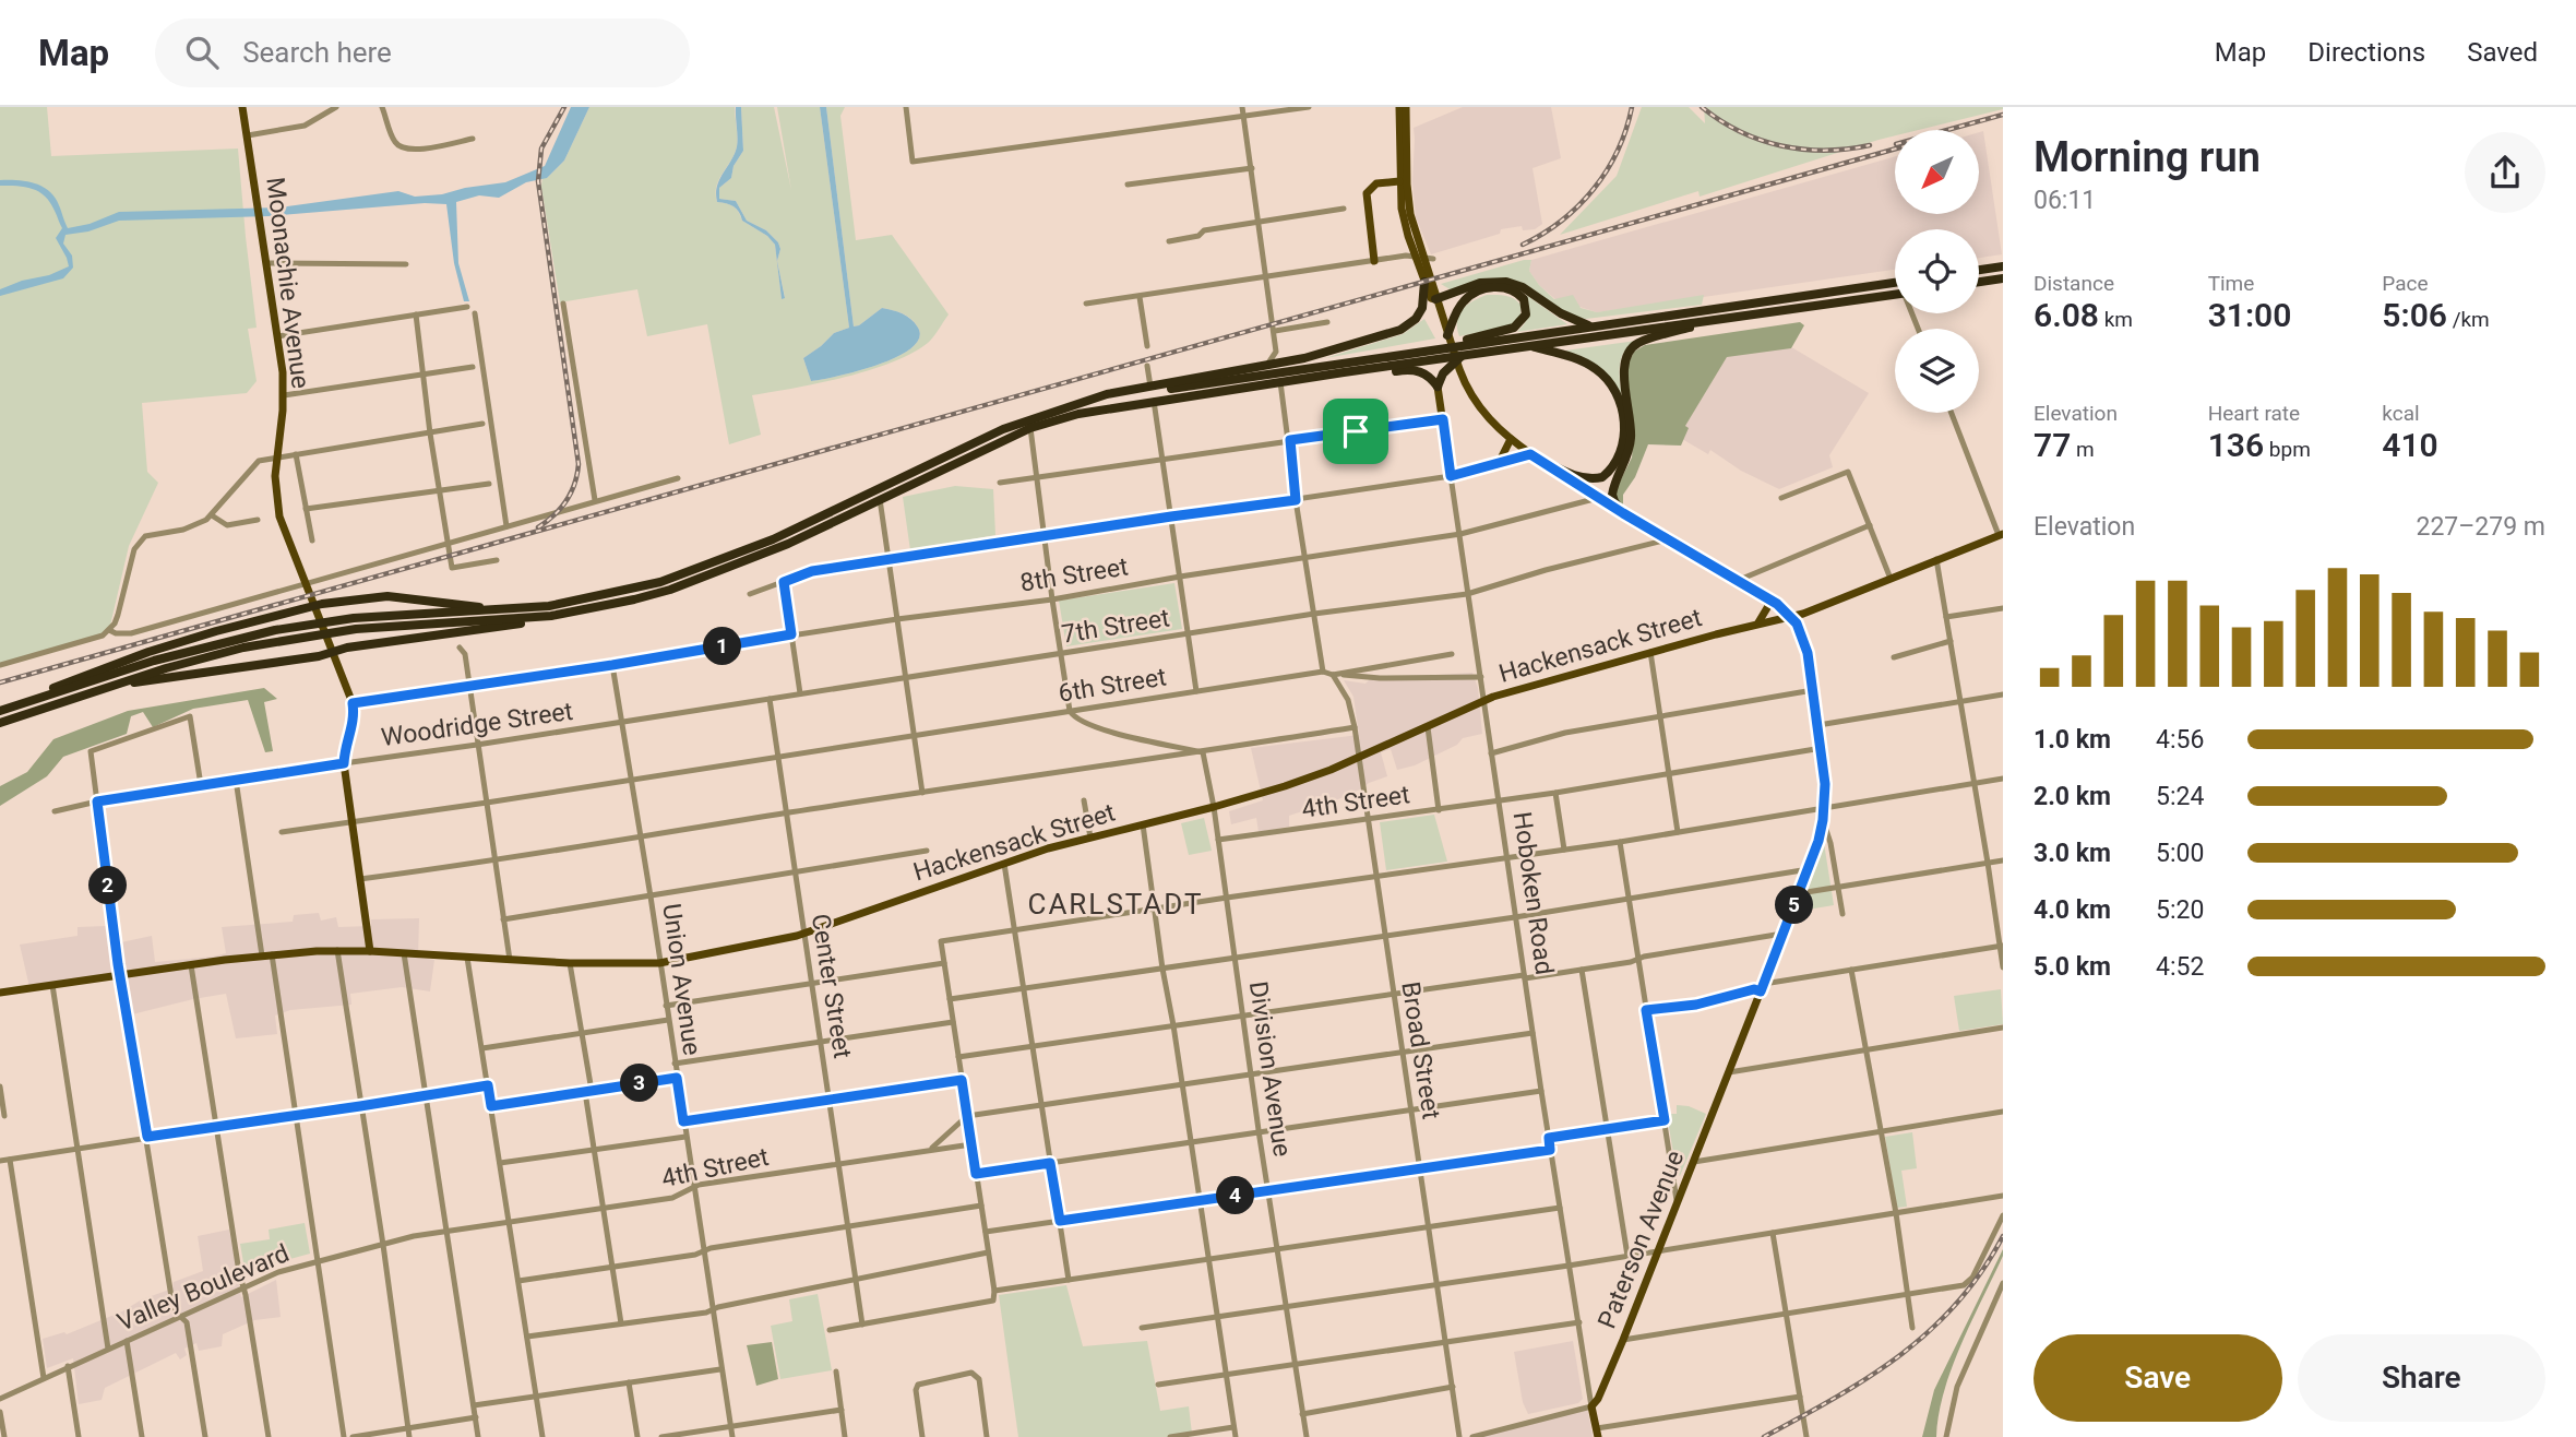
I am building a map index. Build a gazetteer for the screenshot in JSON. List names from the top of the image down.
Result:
{
  "streets": {
    "main road": [
      "Moonachie Avenue",
      "Hackensack Street",
      "Hoboken Road",
      "Paterson Avenue"
    ],
    "street": [
      "8th Street",
      "7th Street",
      "6th Street",
      "Woodridge Street",
      "4th Street",
      "Union Avenue",
      "Center Street",
      "Broad Street",
      "Division Avenue",
      "Valley Boulevard"
    ]
  },
  "crossings": [
    ["Moonachie Avenue", "8th Street"],
    ["8th Street", "Hoboken Road"],
    ["8th Street", "Union Avenue"],
    ["8th Street", "Paterson Avenue"],
    ["7th Street", "Woodridge Street"],
    ["7th Street", "Hoboken Road"],
    ["7th Street", "Center Street"],
    ["7th Street", "Paterson Avenue"],
    ["Hackensack Street", "Hoboken Road"],
    ["Hackensack Street", "Union Avenue"],
    ["Hackensack Street", "Center Street"],
    ["Hackensack Street", "Broad Street"],
    ["Hackensack Street", "Division Avenue"],
    ["Hackensack Street", "Paterson Avenue"],
    ["6th Street", "Union Avenue"],
    ["6th Street", "Center Street"],
    ["6th Street", "Broad Street"],
    ["Woodridge Street", "Union Avenue"],
    ["Woodridge Street", "Center Street"],
    ["4th Street", "Hoboken Road"],
    ["4th Street", "Union Avenue"],
    ["4th Street", "Center Street"],
    ["4th Street", "Broad Street"],
    ["4th Street", "Division Avenue"],
    ["4th Street", "Paterson Avenue"],
    ["4th Street", "Valley Boulevard"],
    ["Hoboken Road", "Paterson Avenue"]
  ],
  "districts": ["CARLSTADT"],
  "north": "bottom left",
  "page": {
    "header": "Map",
    "search": "Search here",
    "nav": ["Map", "Directions", "Saved"],
    "heading": ["Morning run", "06:11"],
    "stats": [
      ["Distance", "6.08 km"],
      ["Time", "31:00"],
      ["Pace", "5:06 /km"],
      ["Elevation", "77 m"],
      ["Heart rate", "136 bpm"],
      ["kcal", "410"]
    ],
    "chart": ["Elevation", "227–279 m"],
    "pins": [
      "1",
      "2",
      "5",
      "3",
      "4"
    ],
    "list": [
      {
        "name": "1.0 km",
        "note": "4:56"
      },
      {
        "name": "2.0 km",
        "note": "5:24"
      },
      {
        "name": "3.0 km",
        "note": "5:00"
      },
      {
        "name": "4.0 km",
        "note": "5:20"
      },
      {
        "name": "5.0 km",
        "note": "4:52"
      }
    ],
    "buttons": ["Save", "Share"]
  }
}
